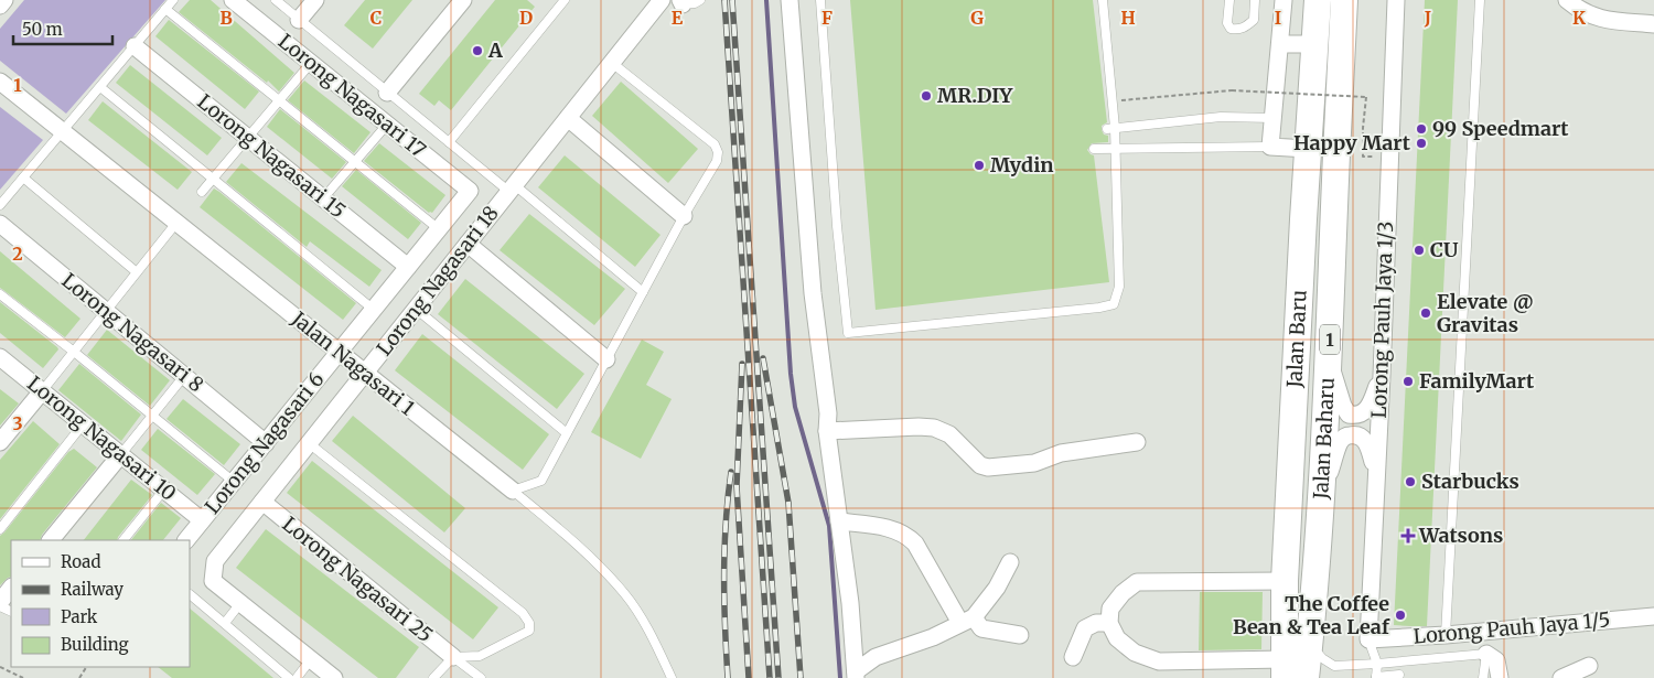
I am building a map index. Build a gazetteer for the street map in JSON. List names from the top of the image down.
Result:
{
  "streets": {
    "highway": ["Jalan Baru", "1", "Jalan Baharu"],
    "street": [
      "Lorong Nagasari 17",
      "Lorong Nagasari 15",
      "Lorong Nagasari 18",
      "Lorong Pauh Jaya 1/3",
      "Lorong Nagasari 8",
      "Jalan Nagasari 1",
      "Lorong Nagasari 10",
      "Lorong Nagasari 6",
      "Lorong Nagasari 25",
      "Lorong Pauh Jaya 1/5"
    ]
  },
  "crossings": [
    ["Lorong Nagasari 17", "Lorong Nagasari 6"],
    ["Lorong Nagasari 15", "Lorong Nagasari 6"],
    ["Lorong Nagasari 18", "Jalan Nagasari 1"],
    ["Lorong Nagasari 18", "Lorong Nagasari 25"],
    ["Lorong Pauh Jaya 1/3", "Lorong Pauh Jaya 1/5"],
    ["Lorong Nagasari 8", "Lorong Nagasari 6"],
    ["Jalan Nagasari 1", "Lorong Nagasari 6"],
    ["Lorong Nagasari 10", "Lorong Nagasari 6"]
  ],
  "places": {
    "other": [
      "A",
      "MR.DIY",
      "99 Speedmart",
      "Happy Mart",
      "Mydin",
      "CU",
      "Elevate @ Gravitas",
      "FamilyMart",
      "Starbucks",
      "The Coffee Bean & Tea Leaf"
    ],
    "health": ["Watsons"]
  },
  "legend": [
    "Road",
    "Railway",
    "Park",
    "Building"
  ],
  "scale_bar": "50 m",
  "grid": {
    "columns": [
      "B",
      "C",
      "D",
      "E",
      "F",
      "G",
      "H",
      "I",
      "J",
      "K"
    ],
    "rows": ["1", "2", "3"]
  }
}
